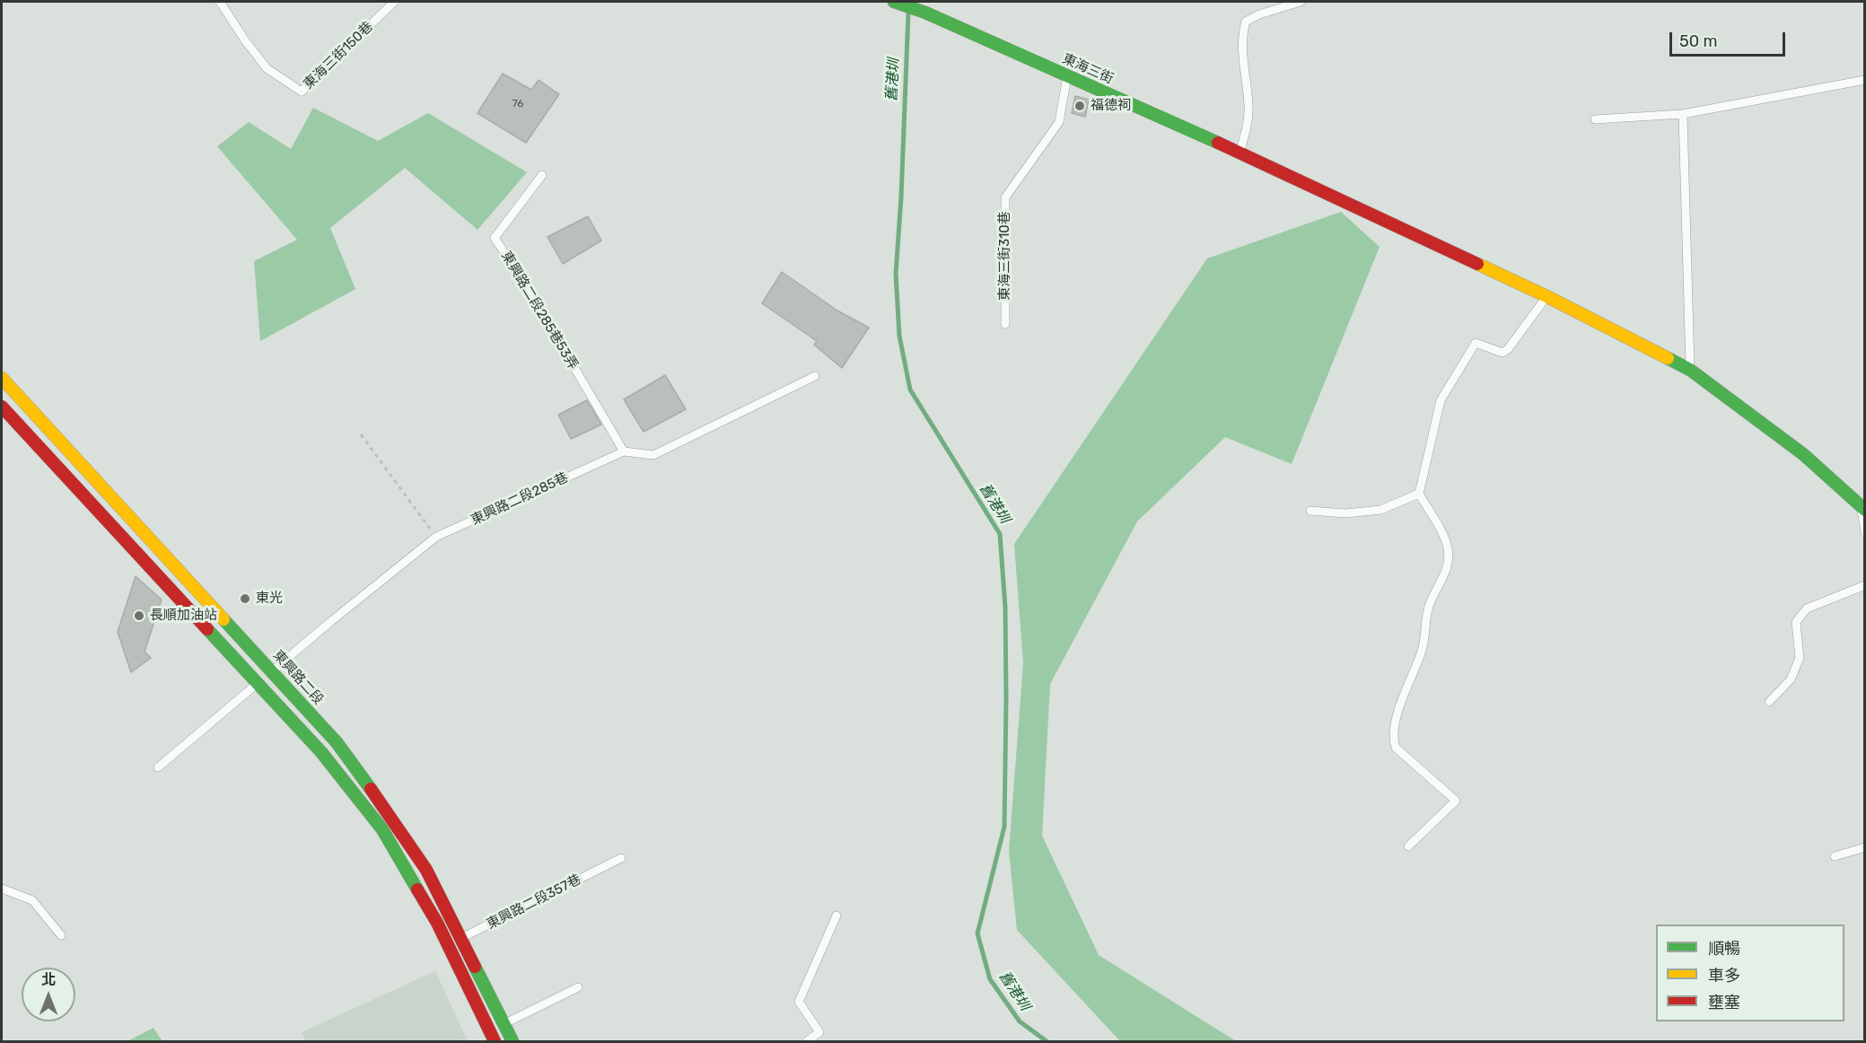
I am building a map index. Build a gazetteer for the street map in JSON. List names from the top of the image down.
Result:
{
  "streets": {
    "main road": ["東海三街", "東興路二段"],
    "lane": [
      "東海三街150巷",
      "東海三街310巷",
      "東興路二段285巷53弄",
      "東興路二段285巷",
      "東興路二段357巷"
    ]
  },
  "crossings": [
    ["東海三街", "東海三街310巷"],
    ["東興路二段285巷53弄", "東興路二段285巷"],
    ["東興路二段285巷", "東興路二段"],
    ["東興路二段", "東興路二段357巷"]
  ],
  "water": ["舊港圳"],
  "places": ["福德祠", "東光", "長順加油站"],
  "house_numbers": ["76"],
  "legend": ["順暢", "車多", "壅塞"],
  "scale_bar": "50 m",
  "north": "top"
}
